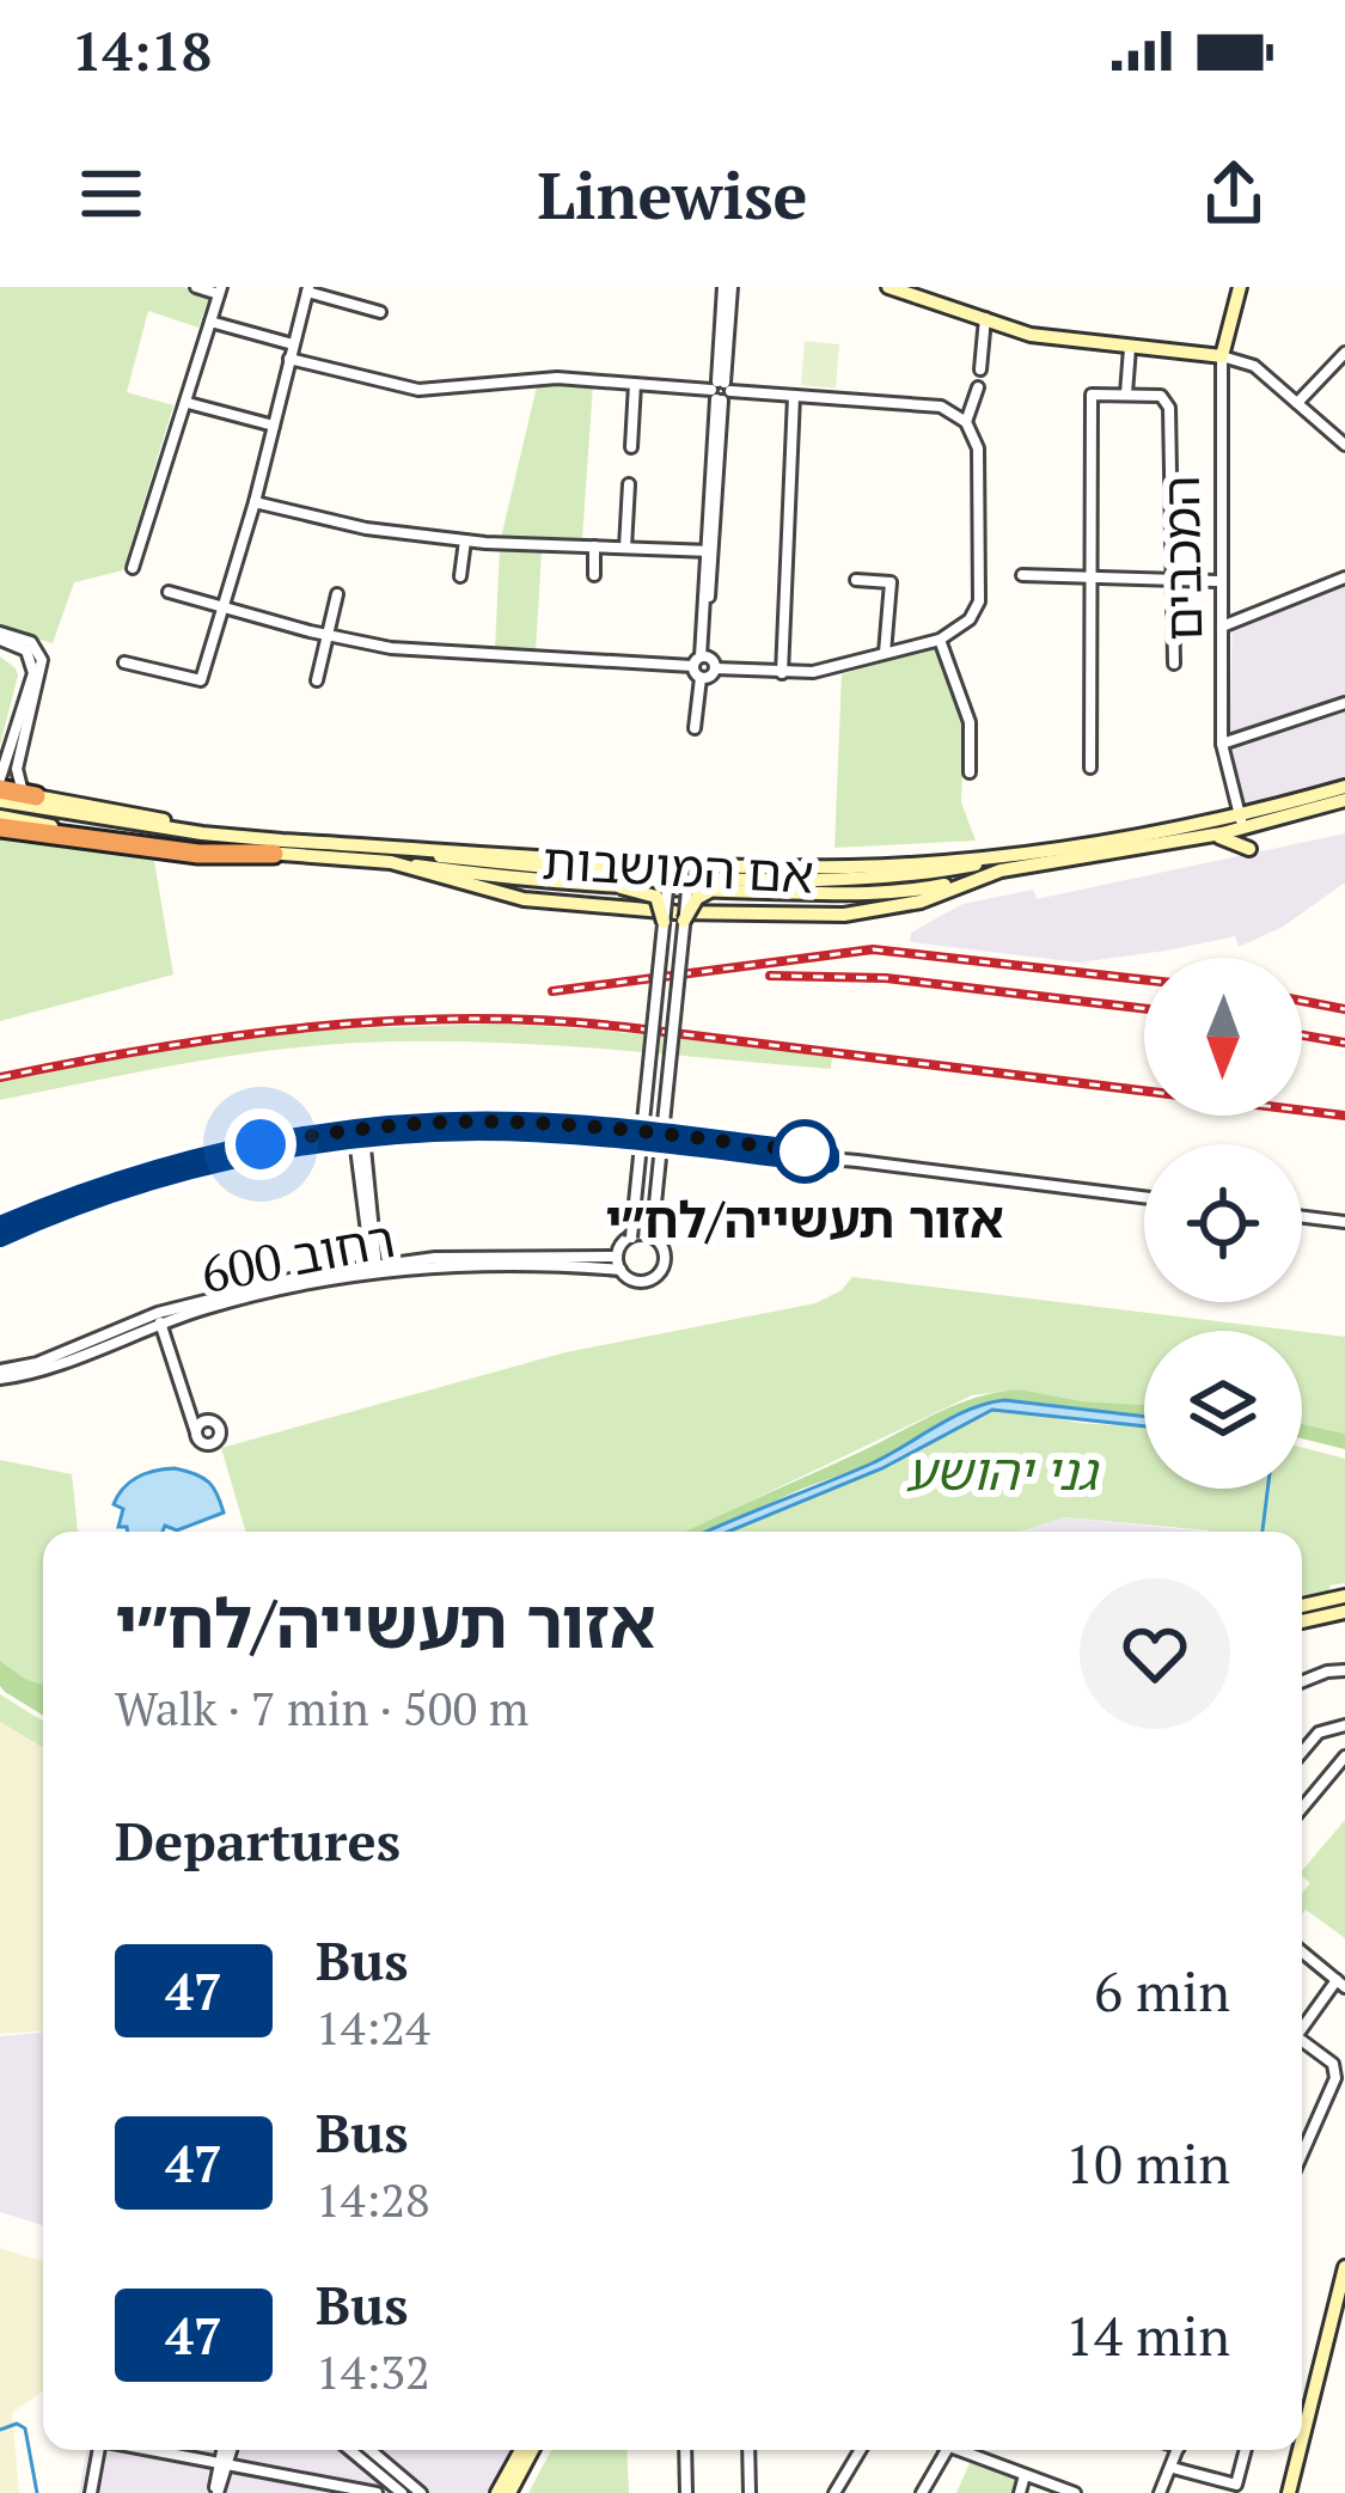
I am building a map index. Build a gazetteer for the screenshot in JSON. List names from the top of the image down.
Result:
{
  "streets": {
    "main road": ["המכבים", "אם המושבות"],
    "street": ["רחוב 600"]
  },
  "crossings": [
    ["המכבים", "אם המושבות"]
  ],
  "parks": ["גני יהושע"],
  "places": ["אזור תעשייה/לח״י"],
  "lines": ["bus line 47"],
  "north": "bottom",
  "page": {
    "status": "14:18",
    "header": "Linewise",
    "heading": [
      ["אזור תעשייה/לח״י", "Walk · 7 min · 500 m"],
      "Departures"
    ],
    "list": [
      {
        "mark": "47",
        "name": "Bus",
        "note": "14:24",
        "value": "6 min"
      },
      {
        "mark": "47",
        "name": "Bus",
        "note": "14:28",
        "value": "10 min"
      },
      {
        "mark": "47",
        "name": "Bus",
        "note": "14:32",
        "value": "14 min"
      }
    ]
  }
}
